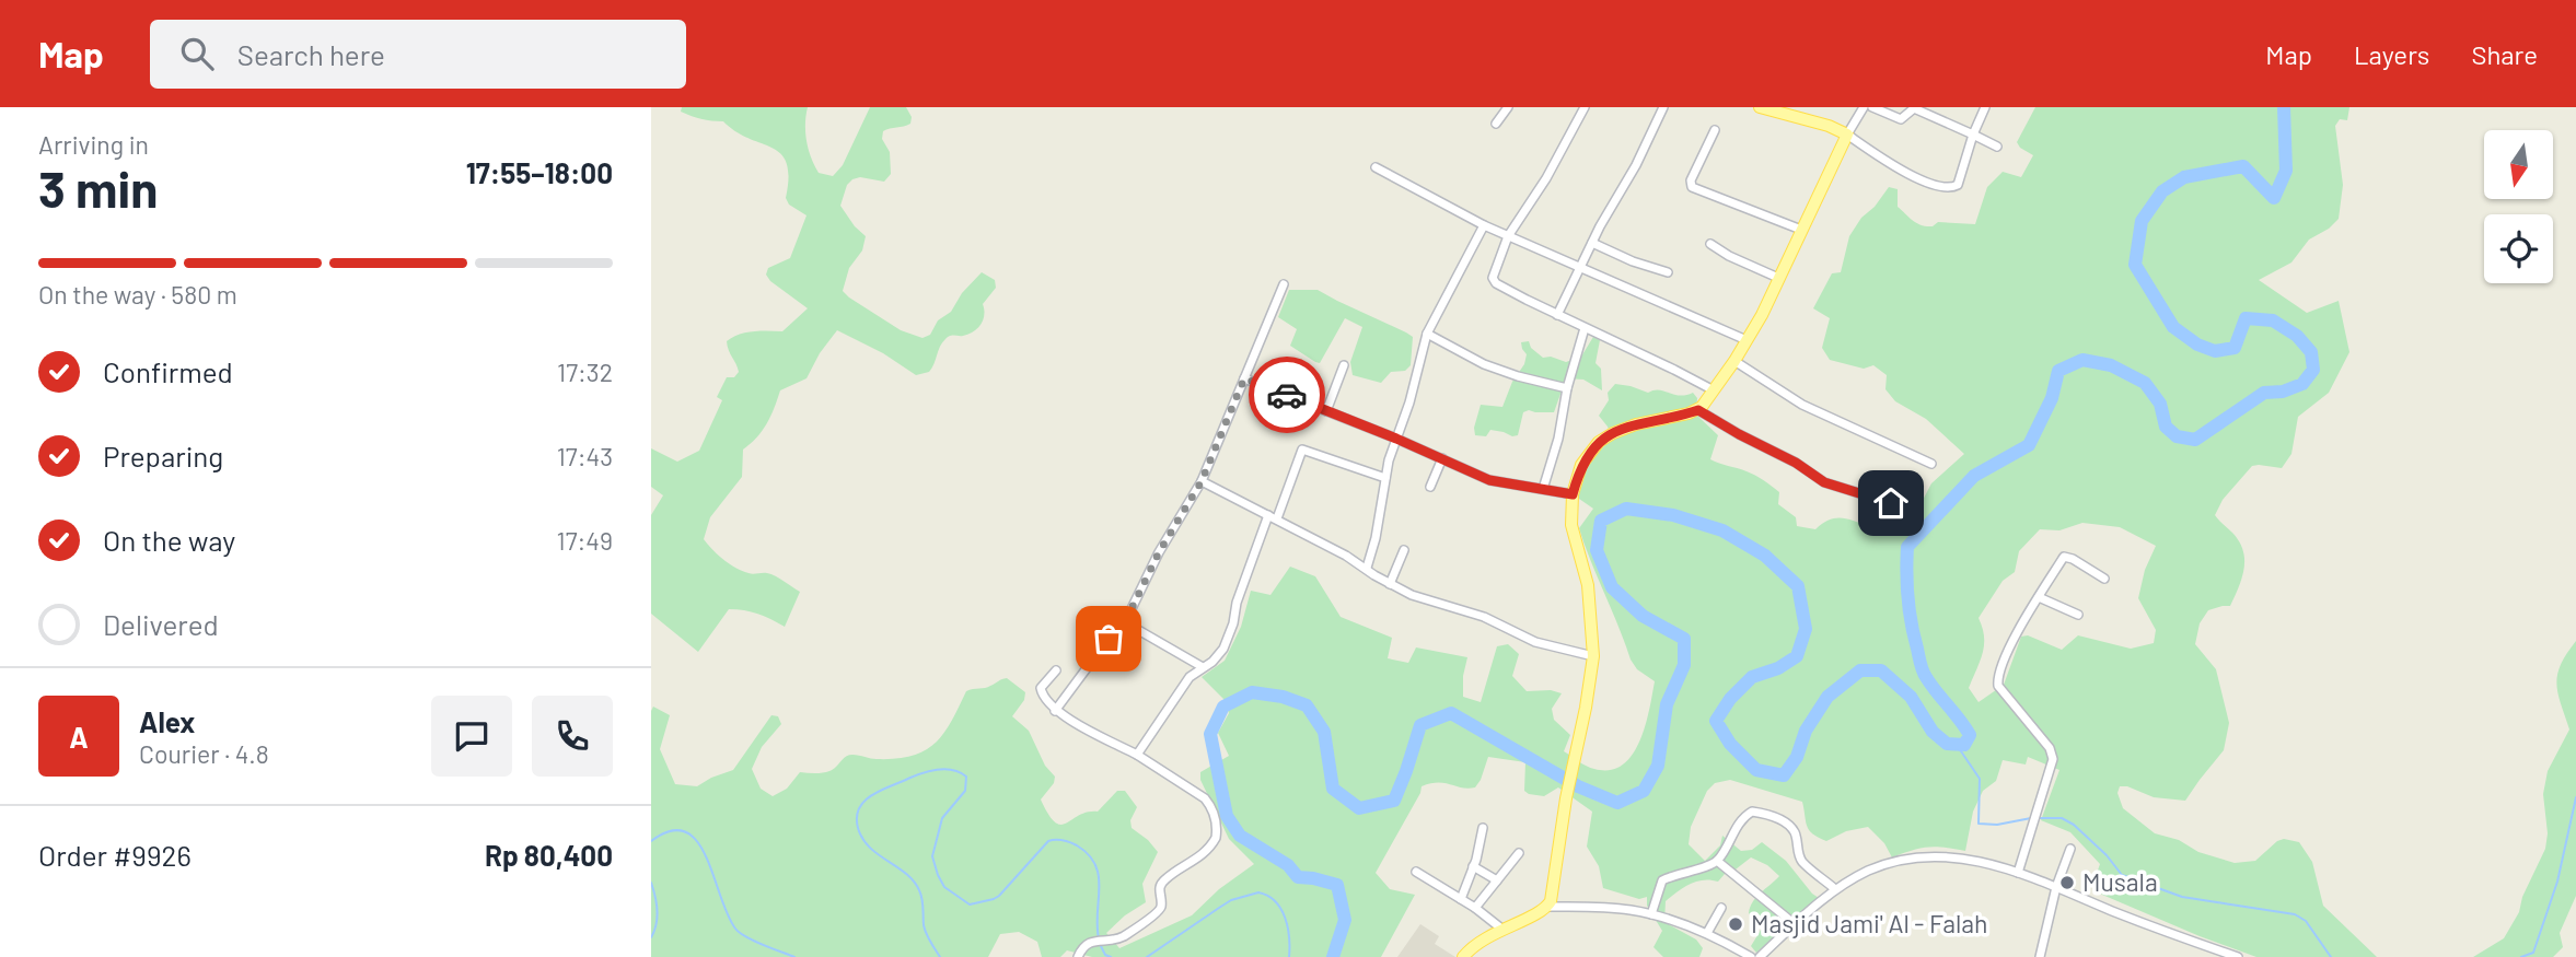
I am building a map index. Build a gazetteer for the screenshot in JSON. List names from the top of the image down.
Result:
{
  "places": ["Musala", "Masjid Jami' Al - Falah"],
  "north": "bottom",
  "page": {
    "header": "Map",
    "search": "Search here",
    "nav": ["Map", "Layers", "Share"],
    "heading": ["3 min", "Arriving in", "17:55–18:00"],
    "panel": [
      "Alex",
      "Courier · 4.8",
      "Order #9926",
      "Rp 80,400"
    ],
    "bar": "On the way · 580 m",
    "list": [
      ["Confirmed", "17:32"],
      ["Preparing", "17:43"],
      ["On the way", "17:49"],
      "Delivered"
    ],
    "round": "A"
  }
}
